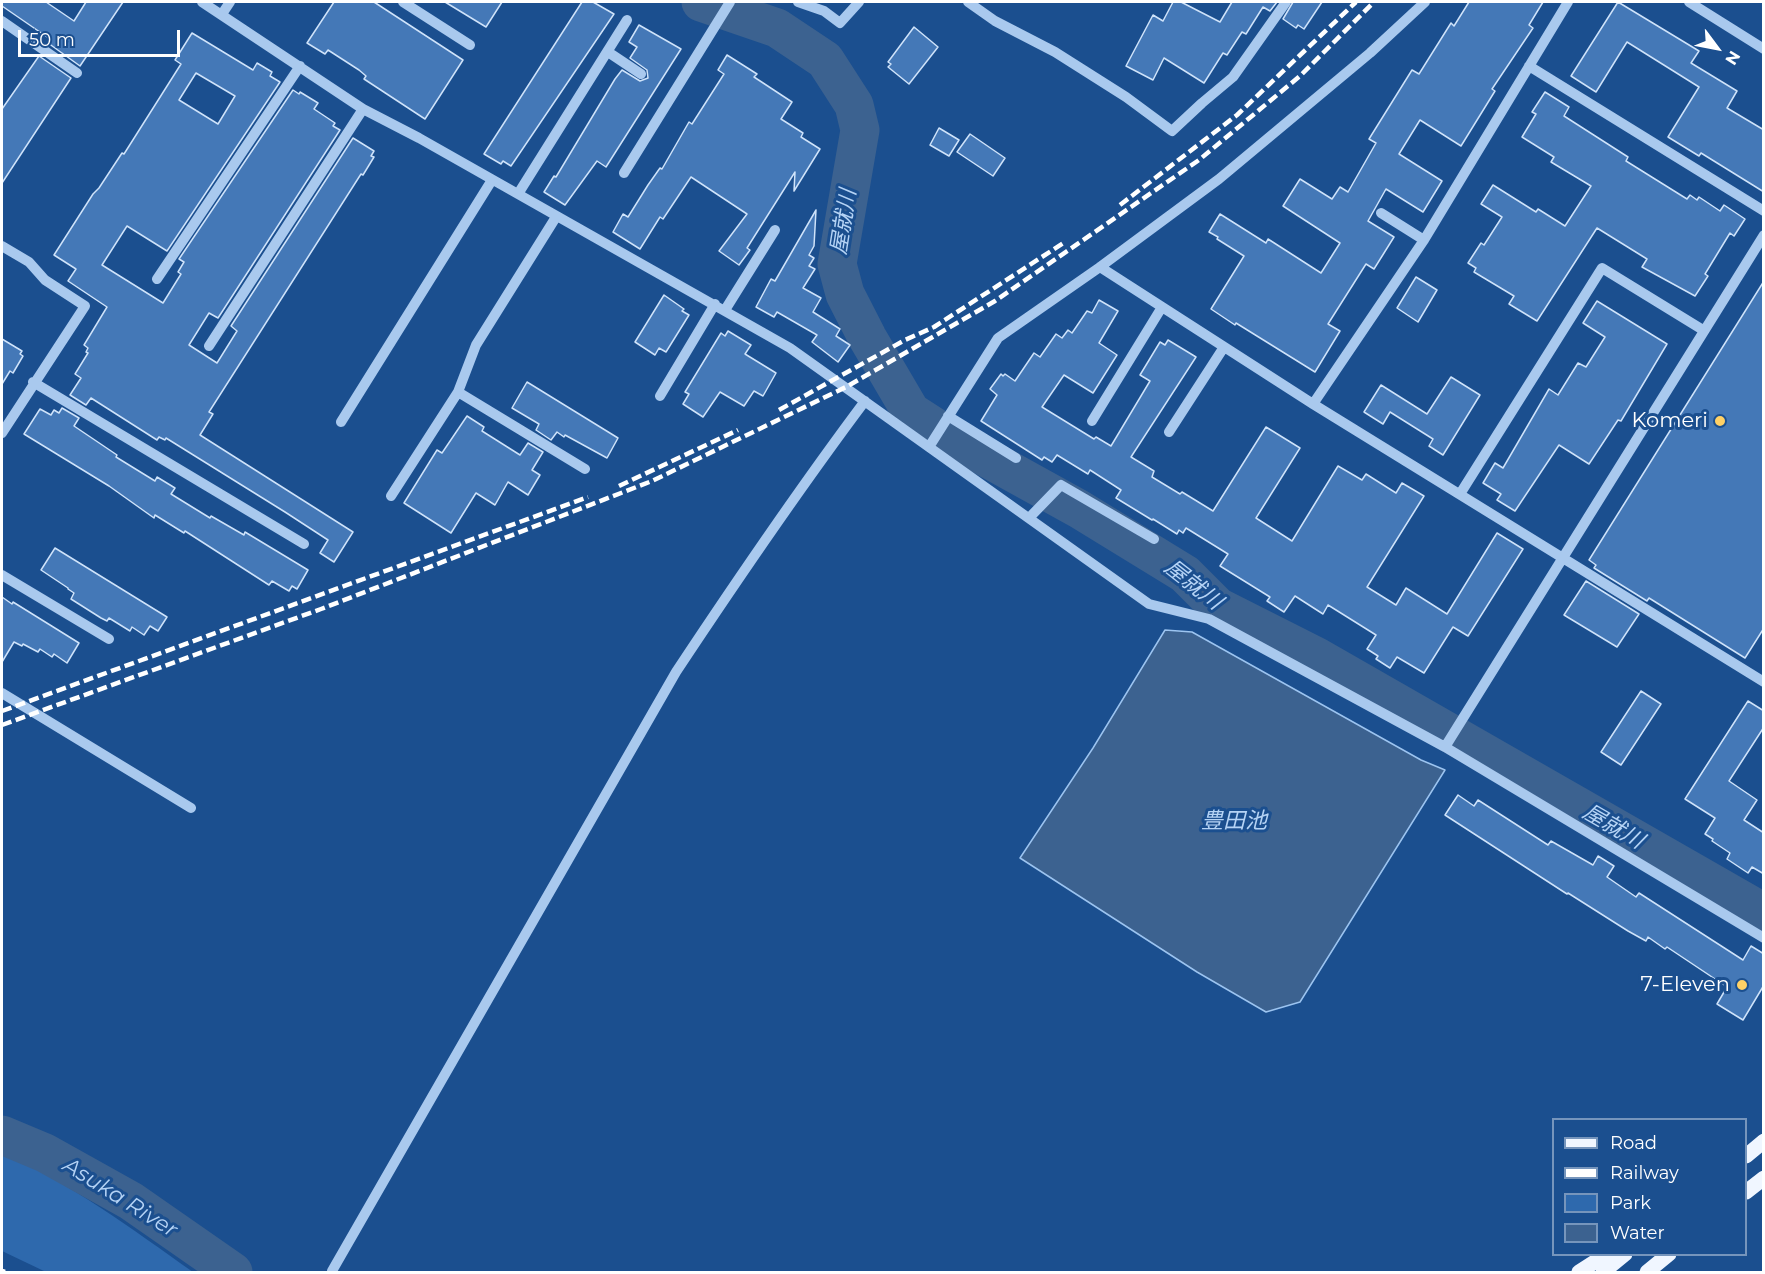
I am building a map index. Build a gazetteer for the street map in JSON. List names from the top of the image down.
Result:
{
  "water": ["屋就川", "豊田池", "Asuka River"],
  "places": ["Komeri", "7-Eleven"],
  "legend": [
    "Road",
    "Railway",
    "Park",
    "Water"
  ],
  "scale_bar": "50 m",
  "north": "bottom right"
}
